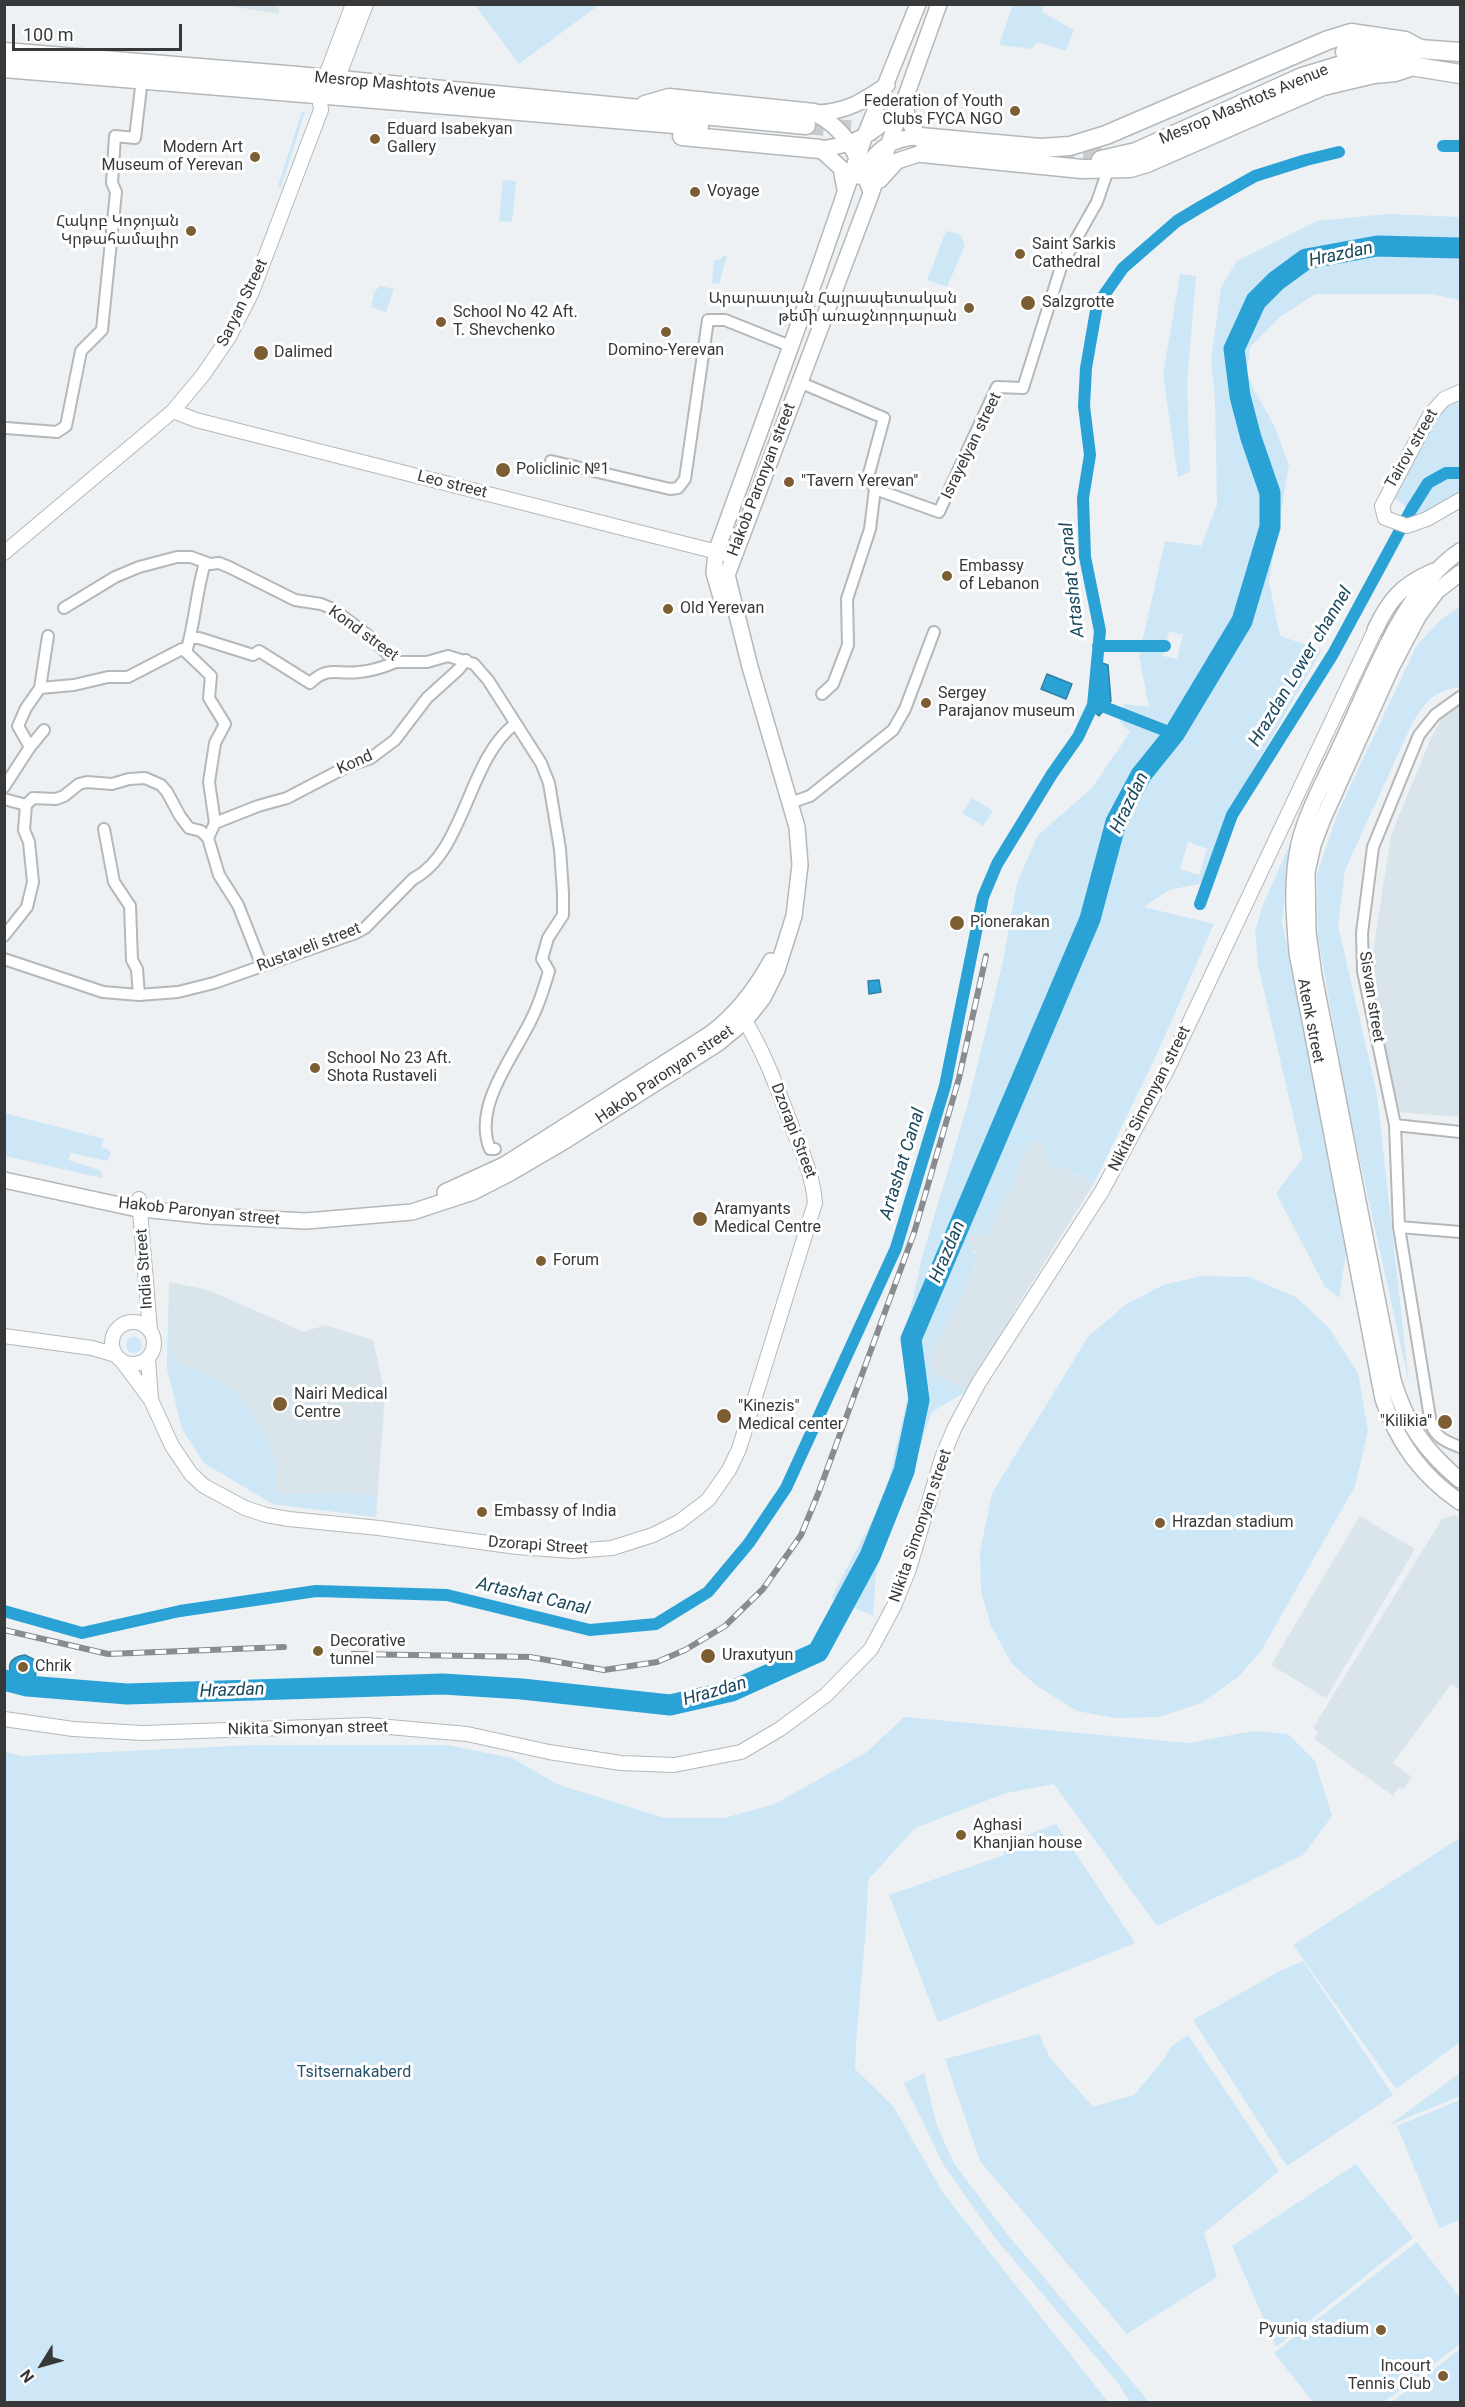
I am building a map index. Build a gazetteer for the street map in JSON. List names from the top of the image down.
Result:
{
  "streets": {
    "highway": ["Mesrop Mashtots Avenue"],
    "main road": ["Hakob Paronyan street", "Atenk street"],
    "street": [
      "Saryan Street",
      "Israyelyan street",
      "Tairov street",
      "Leo street",
      "Kond street",
      "Kond",
      "Rustaveli street",
      "Sisvan street",
      "Nikita Simonyan street",
      "Dzorapi Street",
      "India Street"
    ]
  },
  "crossings": [
    ["Mesrop Mashtots Avenue", "Saryan Street"],
    ["Mesrop Mashtots Avenue", "Israyelyan street"],
    ["Saryan Street", "Leo street"],
    ["Hakob Paronyan street", "Leo street"],
    ["Hakob Paronyan street", "Dzorapi Street"],
    ["Hakob Paronyan street", "India Street"],
    ["Kond street", "Kond"]
  ],
  "water": ["Hrazdan", "Artashat Canal", "Hrazdan Lower channel"],
  "parks": ["Tsitsernakaberd"],
  "places": [
    "Federation of Youth Clubs FYCA NGO",
    "Eduard Isabekyan Gallery",
    "Modern Art Museum of Yerevan",
    "Voyage",
    "Հակոբ Կոջոյան Կրթահամալիր",
    "Saint Sarkis Cathedral",
    "Salzgrotte",
    "Արարատյան Հայրապետական թեմի առաջնորդարան",
    "School No 42 Aft. T. Shevchenko",
    "Domino-Yerevan",
    "Dalimed",
    "Policlinic №1",
    "\"Tavern Yerevan\"",
    "Embassy of Lebanon",
    "Old Yerevan",
    "Sergey Parajanov museum",
    "Pionerakan",
    "School No 23 Aft. Shota Rustaveli",
    "Aramyants Medical Centre",
    "Forum",
    "Nairi Medical Centre",
    "\"Kinezis\" Medical center",
    "\"Kilikia\"",
    "Embassy of India",
    "Hrazdan stadium",
    "Decorative tunnel",
    "Uraxutyun",
    "Chrik",
    "Aghasi Khanjian house",
    "Pyuniq stadium",
    "Incourt Tennis Club"
  ],
  "scale_bar": "100 m",
  "north": "bottom left"
}
